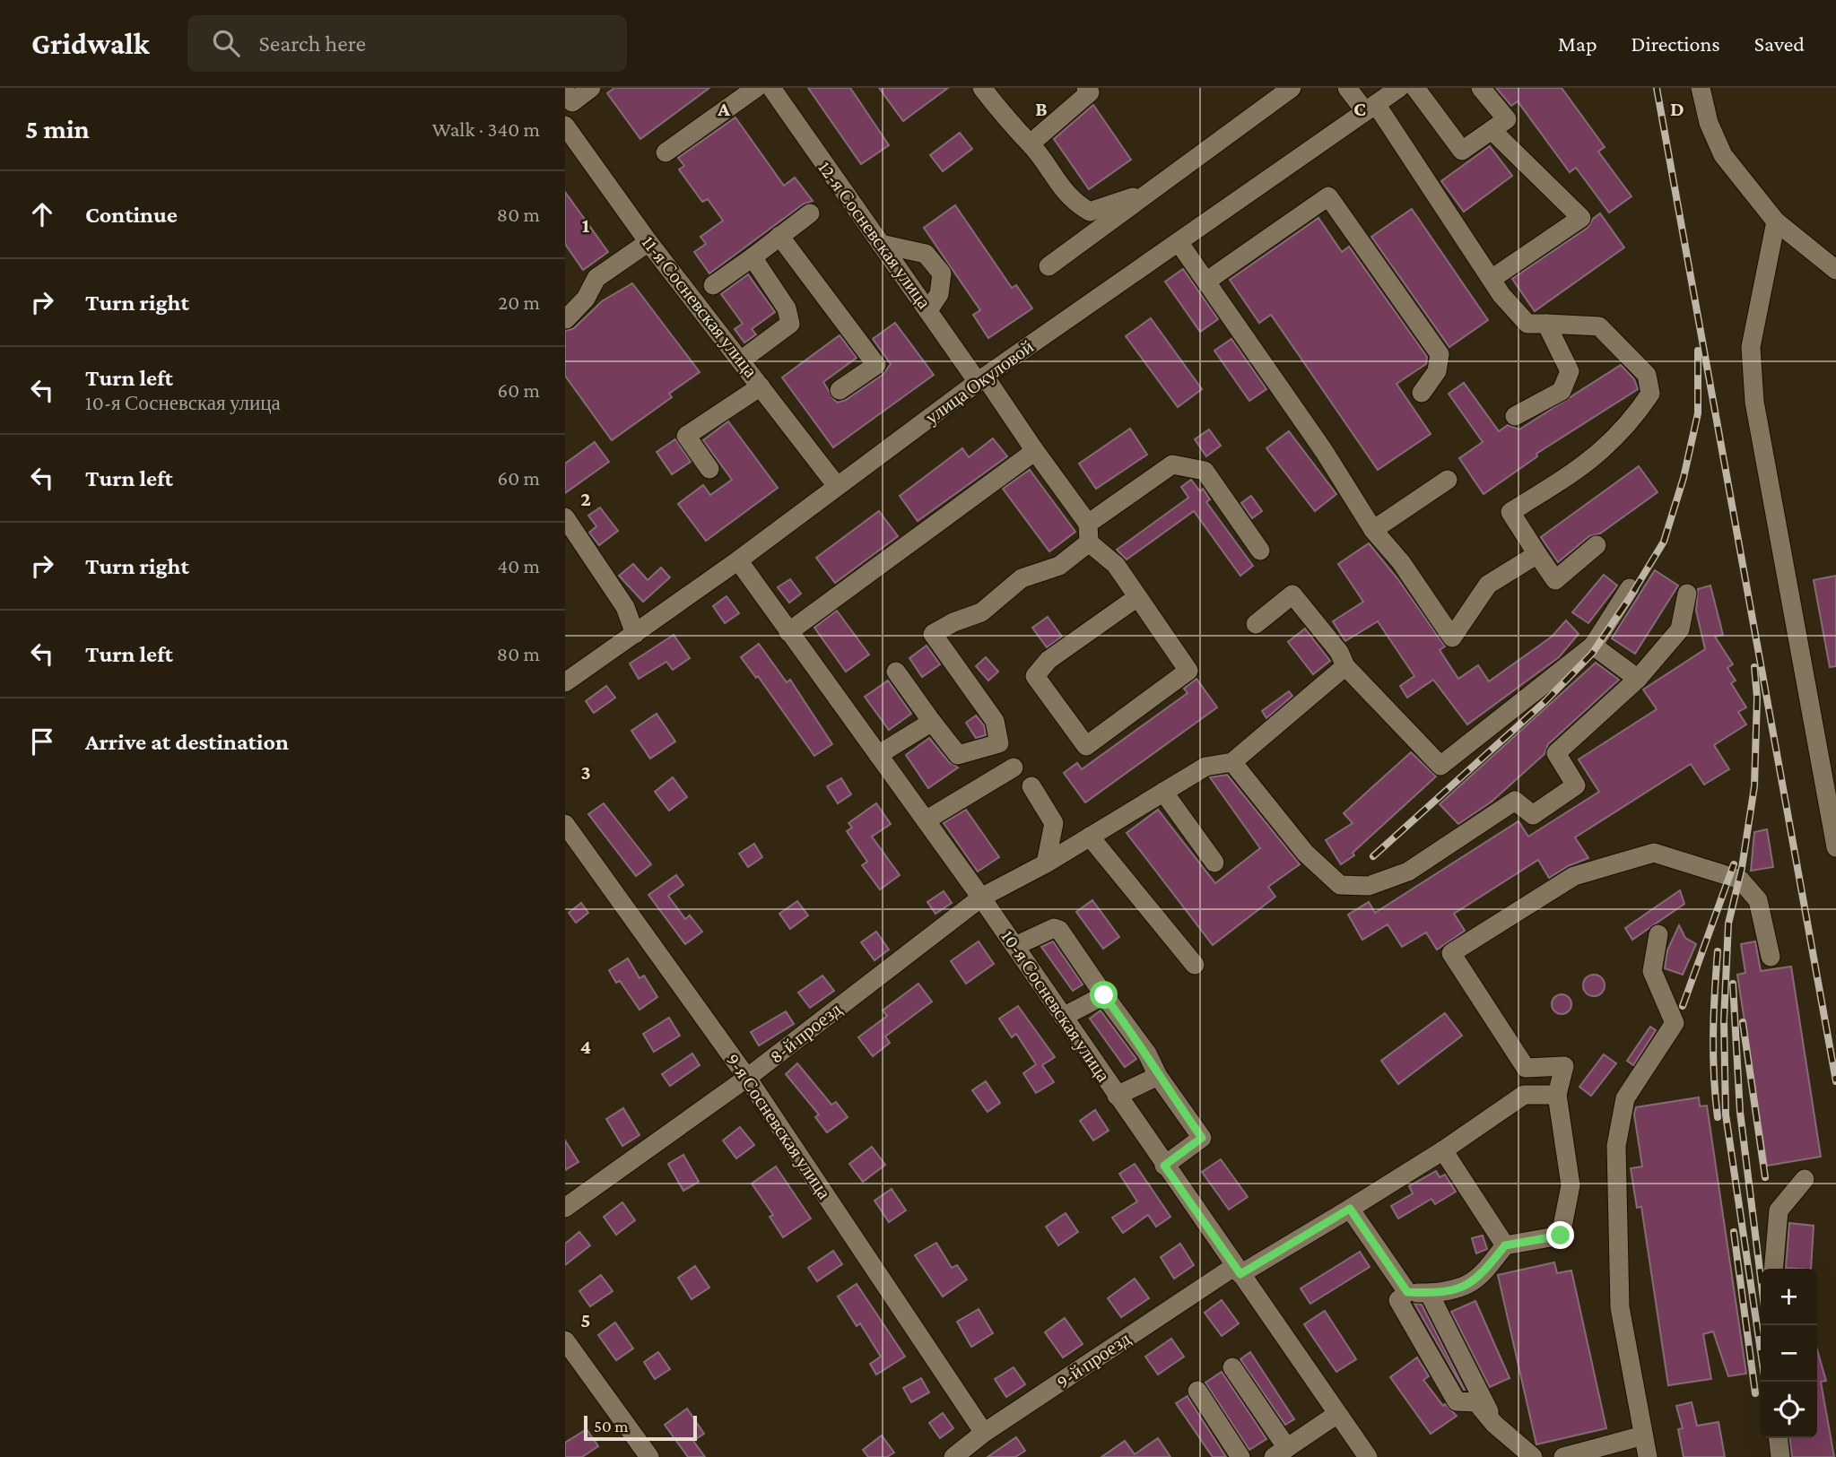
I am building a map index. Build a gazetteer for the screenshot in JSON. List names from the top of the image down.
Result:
{
  "streets": {
    "street": [
      "12-я Сосневская улица",
      "11-я Сосневская улица",
      "улица Окуловой",
      "10-я Сосневская улица",
      "8-й проезд",
      "9-я Сосневская улица",
      "9-й проезд"
    ]
  },
  "crossings": [
    ["12-я Сосневская улица", "улица Окуловой"],
    ["11-я Сосневская улица", "улица Окуловой"],
    ["улица Окуловой", "10-я Сосневская улица"],
    ["10-я Сосневская улица", "8-й проезд"],
    ["10-я Сосневская улица", "9-й проезд"],
    ["8-й проезд", "9-я Сосневская улица"],
    ["9-я Сосневская улица", "9-й проезд"]
  ],
  "scale_bar": "50 m",
  "page": {
    "header": "Gridwalk",
    "search": "Search here",
    "nav": ["Map", "Directions", "Saved"],
    "heading": ["5 min", "Walk · 340 m"],
    "list": [
      ["Continue", "80 m"],
      ["Turn right", "20 m"],
      ["Turn left", "10-я Сосневская улица", "60 m"],
      ["Turn left", "60 m"],
      ["Turn right", "40 m"],
      ["Turn left", "80 m"],
      "Arrive at destination"
    ],
    "map_buttons": ["+", "−"],
    "scale": "50 m"
  },
  "grid": {
    "columns": [
      "A",
      "B",
      "C",
      "D"
    ],
    "rows": [
      "1",
      "2",
      "3",
      "4",
      "5"
    ]
  }
}
